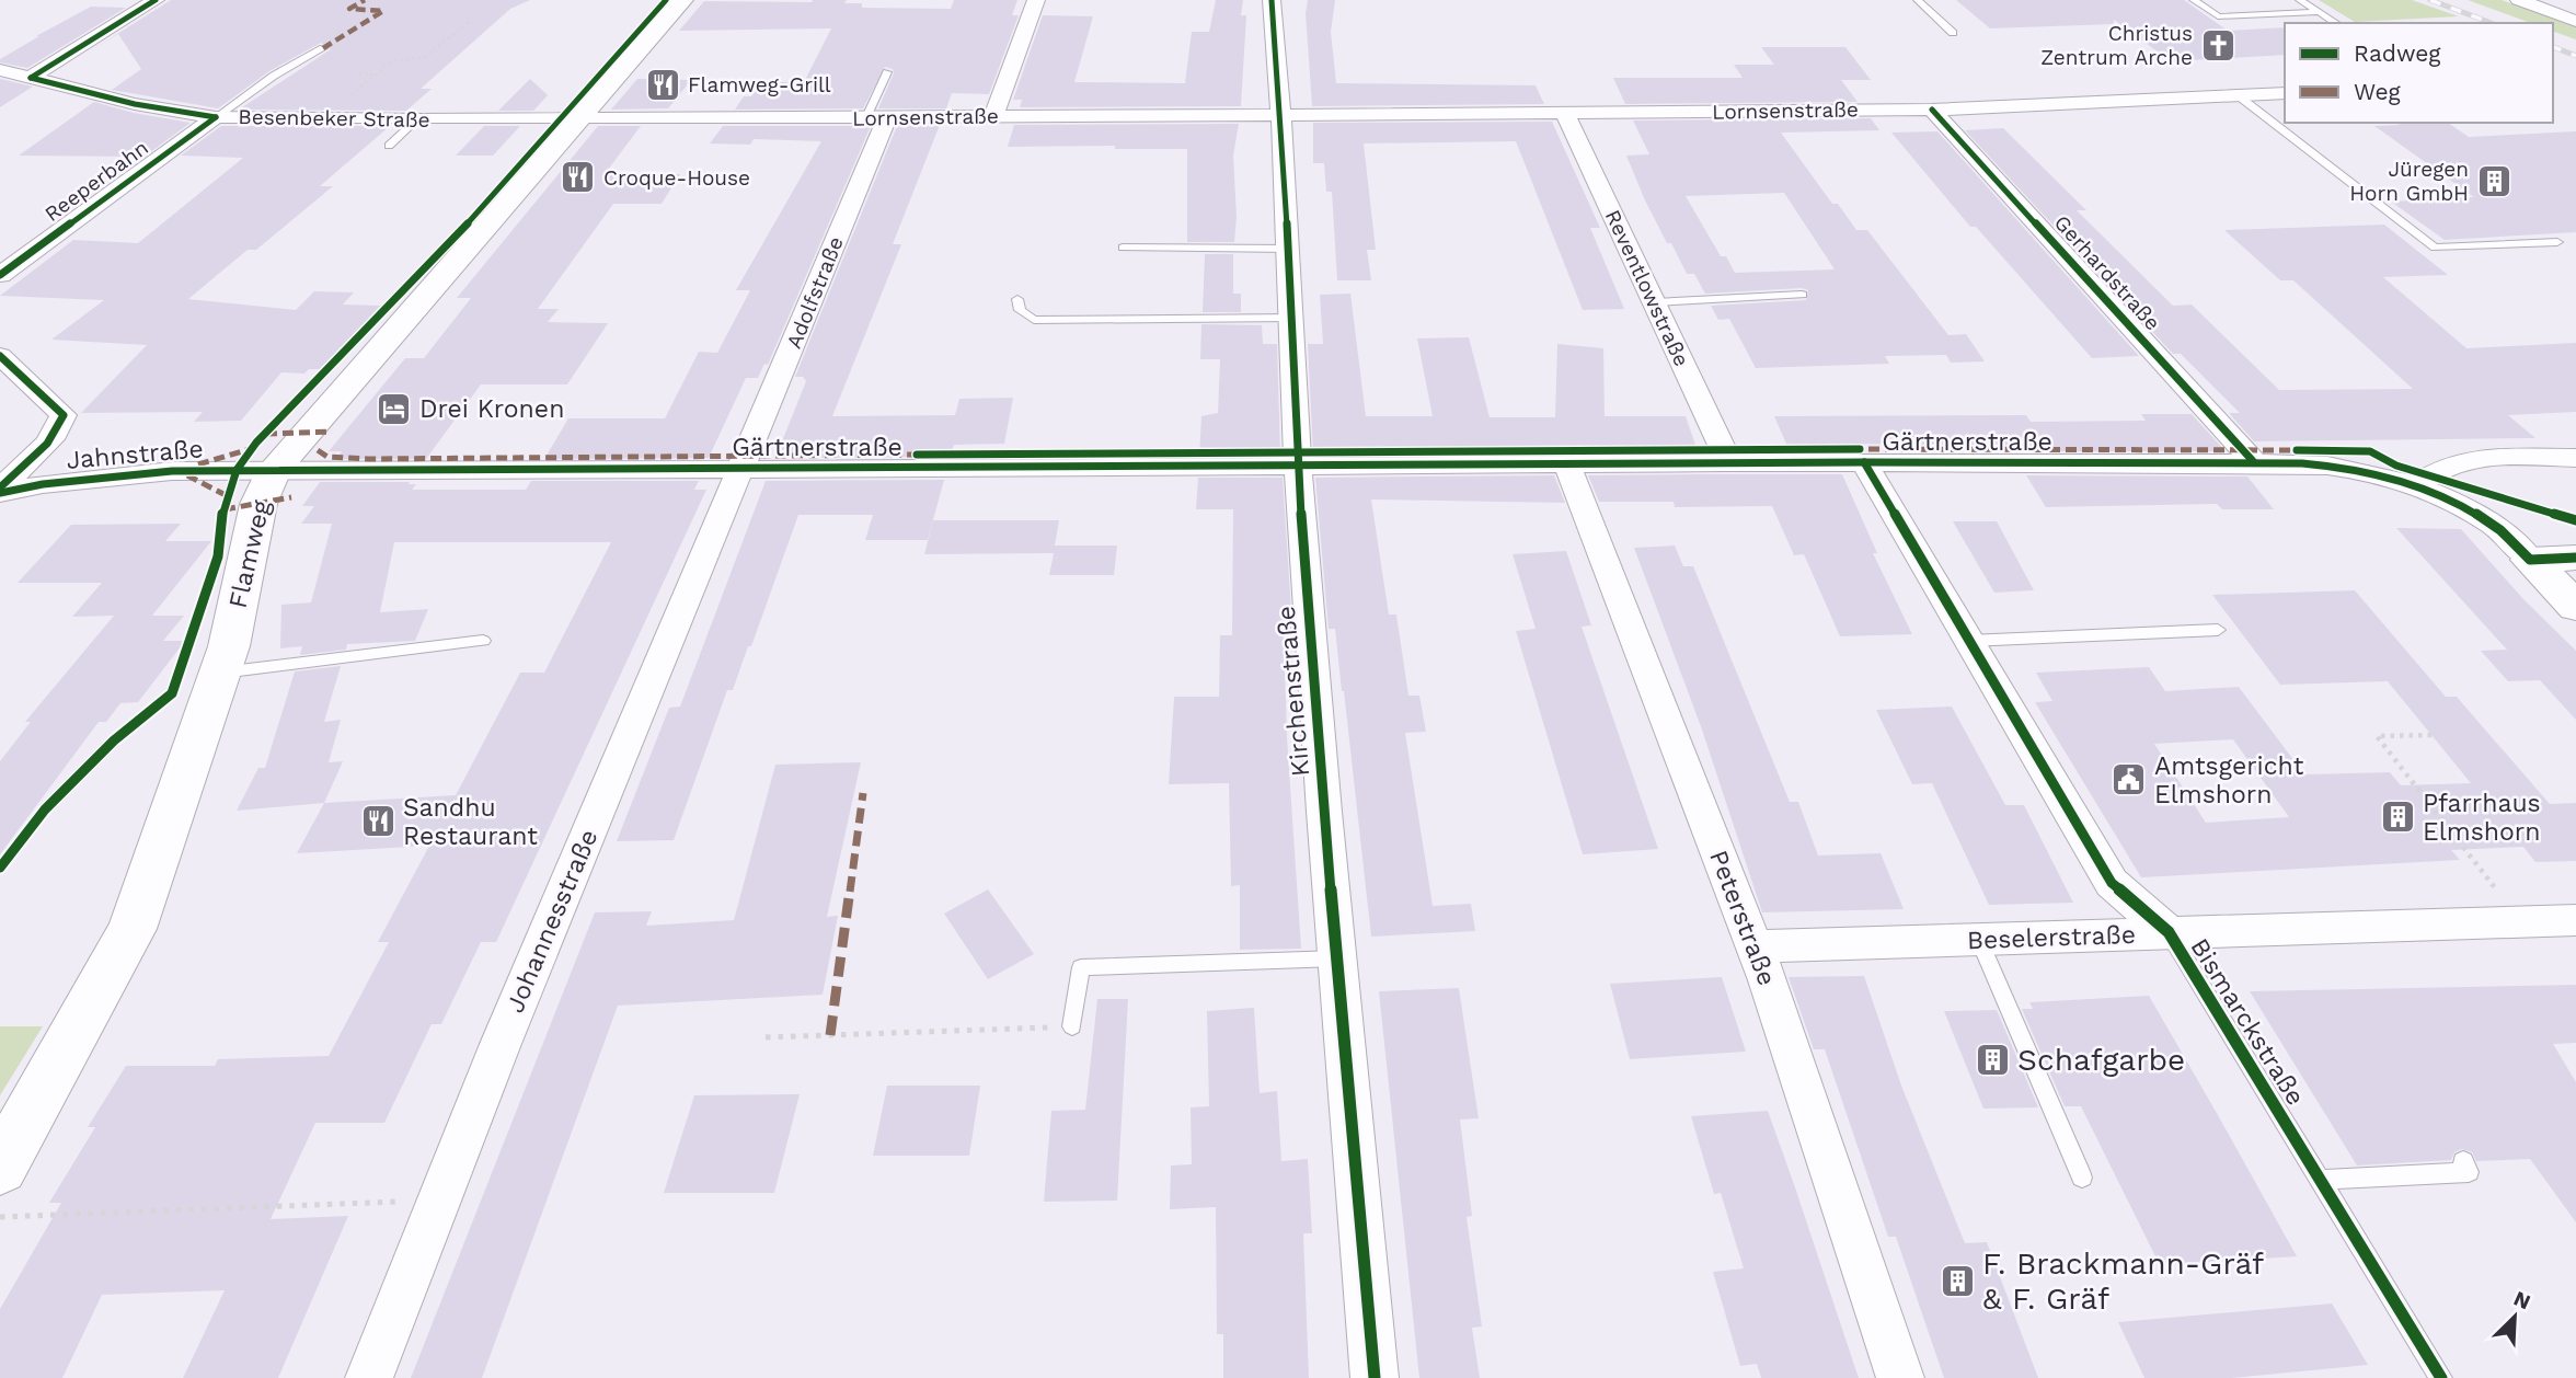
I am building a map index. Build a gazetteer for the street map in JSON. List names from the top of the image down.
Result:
{
  "streets": {
    "main road": ["Flamweg"],
    "street": [
      "Lornsenstraße",
      "Besenbeker Straße",
      "Reeperbahn",
      "Gerhardstraße",
      "Reventlowstraße",
      "Adolfstraße",
      "Gärtnerstraße",
      "Jahnstraße",
      "Kirchenstraße",
      "Peterstraße",
      "Johannesstraße",
      "Beselerstraße",
      "Bismarckstraße"
    ]
  },
  "crossings": [
    ["Lornsenstraße", "Besenbeker Straße"],
    ["Lornsenstraße", "Gerhardstraße"],
    ["Lornsenstraße", "Reventlowstraße"],
    ["Lornsenstraße", "Adolfstraße"],
    ["Lornsenstraße", "Flamweg"],
    ["Lornsenstraße", "Kirchenstraße"],
    ["Besenbeker Straße", "Reeperbahn"],
    ["Besenbeker Straße", "Flamweg"],
    ["Gerhardstraße", "Gärtnerstraße"],
    ["Reventlowstraße", "Gärtnerstraße"],
    ["Adolfstraße", "Gärtnerstraße"],
    ["Adolfstraße", "Johannesstraße"],
    ["Gärtnerstraße", "Jahnstraße"],
    ["Gärtnerstraße", "Flamweg"],
    ["Gärtnerstraße", "Kirchenstraße"],
    ["Gärtnerstraße", "Peterstraße"],
    ["Gärtnerstraße", "Johannesstraße"],
    ["Gärtnerstraße", "Bismarckstraße"],
    ["Jahnstraße", "Flamweg"],
    ["Peterstraße", "Beselerstraße"],
    ["Beselerstraße", "Bismarckstraße"]
  ],
  "places": {
    "church": ["Christus Zentrum Arche"],
    "restaurant": ["Flamweg-Grill", "Croque-House", "Sandhu Restaurant"],
    "building": [
      "Jüregen Horn GmbH",
      "Pfarrhaus Elmshorn",
      "Schafgarbe",
      "F. Brackmann-Gräf & F. Gräf"
    ],
    "hotel": ["Drei Kronen"],
    "public building": ["Amtsgericht Elmshorn"]
  },
  "legend": ["Radweg", "Weg"],
  "north": "top right"
}
